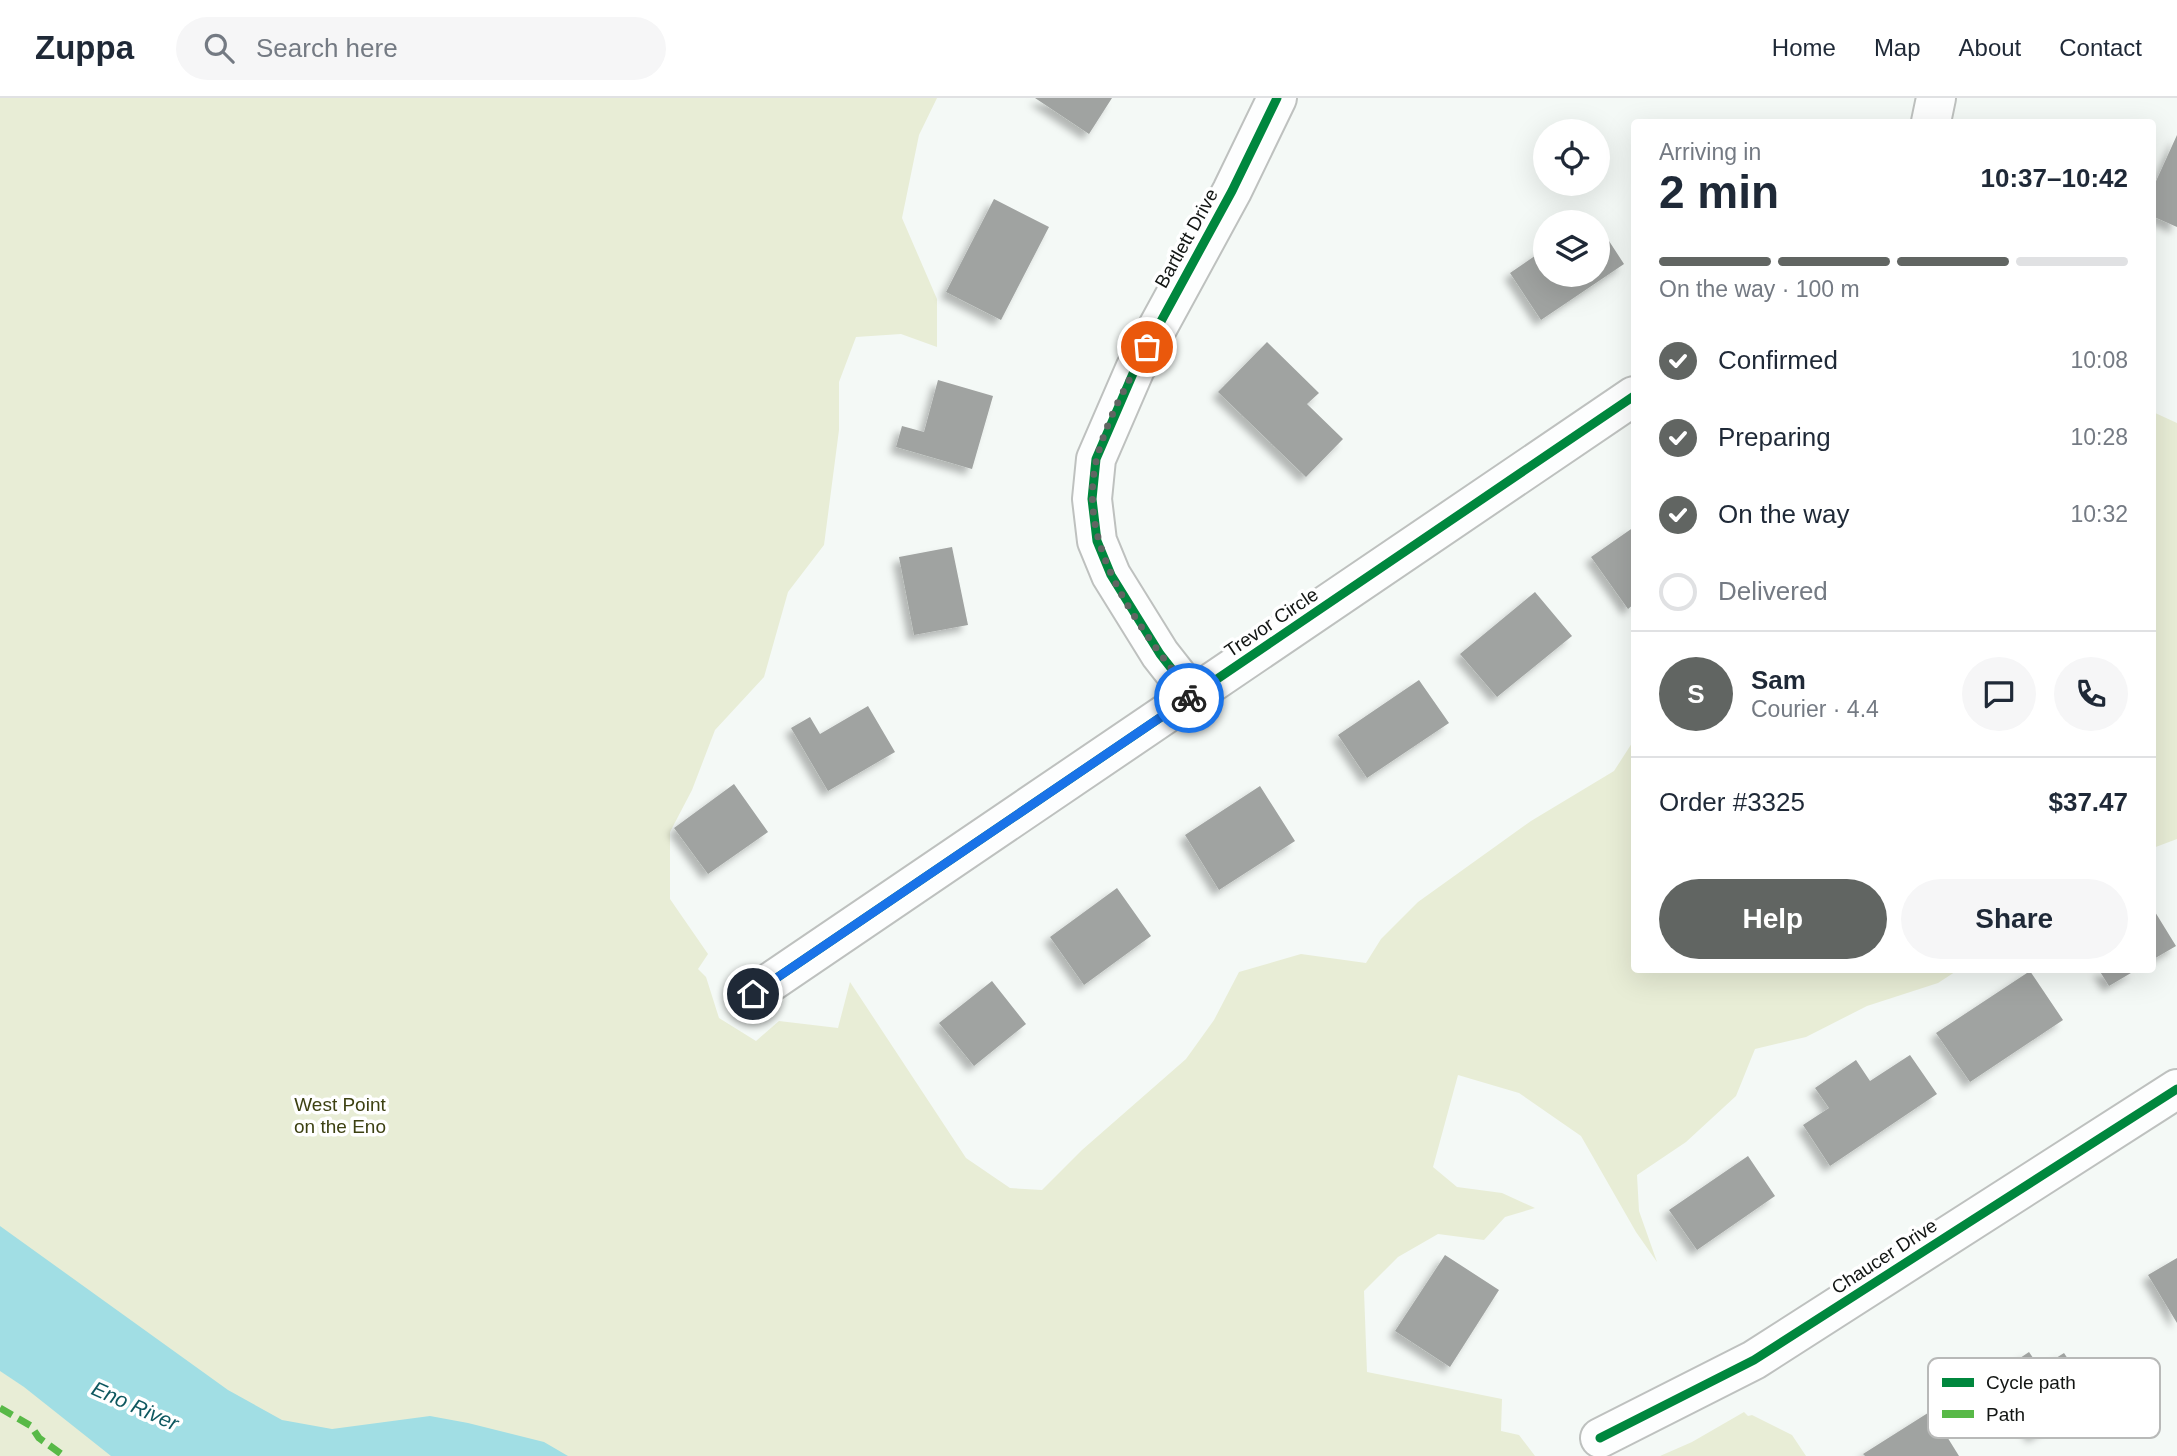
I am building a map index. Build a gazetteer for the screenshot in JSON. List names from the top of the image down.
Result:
{
  "streets": {
    "street": ["Bartlett Drive", "Trevor Circle", "Chaucer Drive"]
  },
  "crossings": [
    ["Bartlett Drive", "Trevor Circle"]
  ],
  "water": ["Eno River"],
  "parks": ["West Point on the Eno"],
  "legend": ["Cycle path", "Path"],
  "page": {
    "header": "Zuppa",
    "search": "Search here",
    "nav": [
      "Home",
      "Map",
      "About",
      "Contact"
    ],
    "heading": ["2 min", "Arriving in", "10:37–10:42"],
    "panel": [
      "Sam",
      "Courier · 4.4",
      "Order #3325",
      "$37.47"
    ],
    "bar": "On the way · 100 m",
    "list": [
      ["Confirmed", "10:08"],
      ["Preparing", "10:28"],
      ["On the way", "10:32"],
      "Delivered"
    ],
    "round": "S",
    "buttons": ["Help", "Share"]
  }
}
